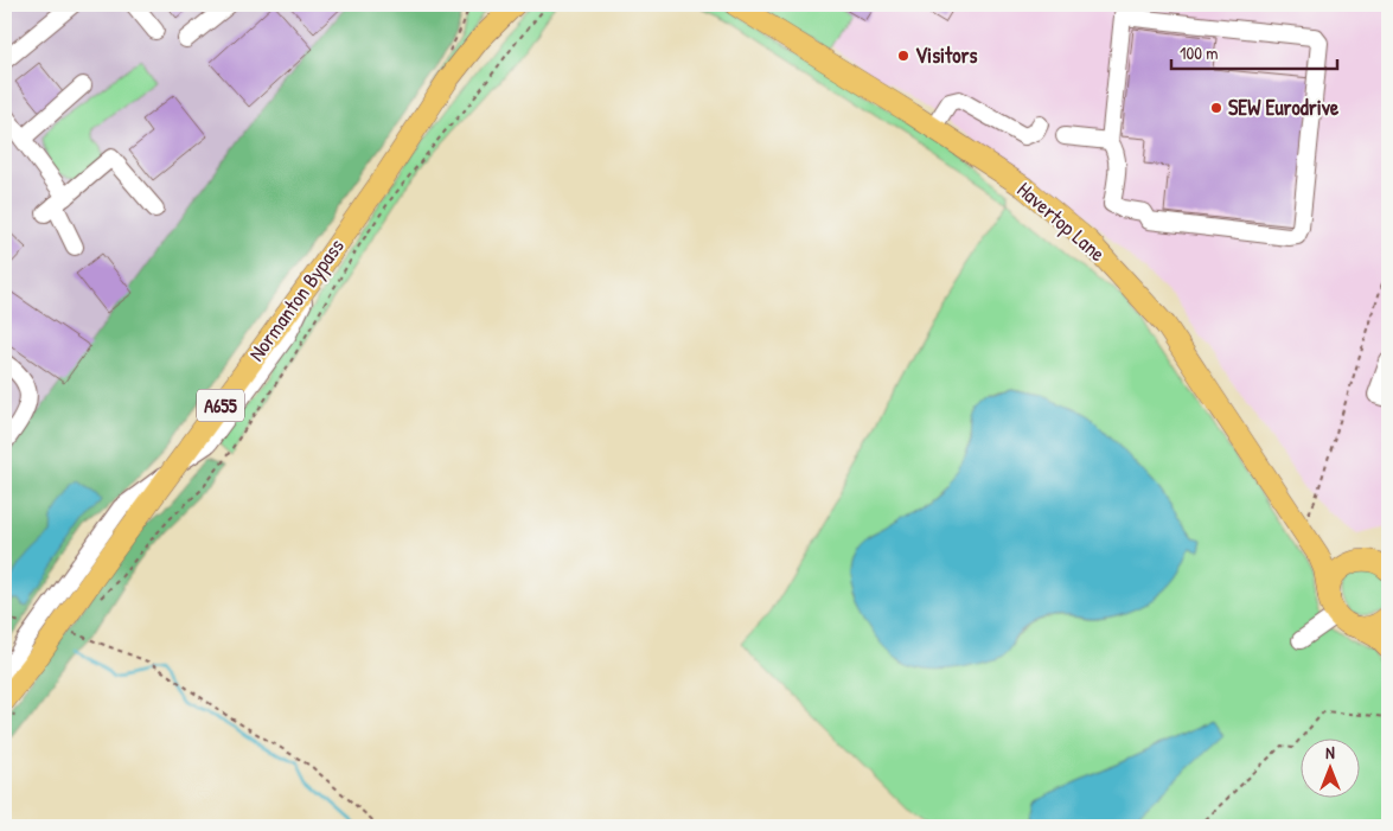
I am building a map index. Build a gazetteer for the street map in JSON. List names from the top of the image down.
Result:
{
  "streets": {
    "main road": ["Havertop Lane", "Normanton Bypass", "A655"]
  },
  "places": ["Visitors", "SEW Eurodrive"],
  "scale_bar": "100 m",
  "north": "top"
}
